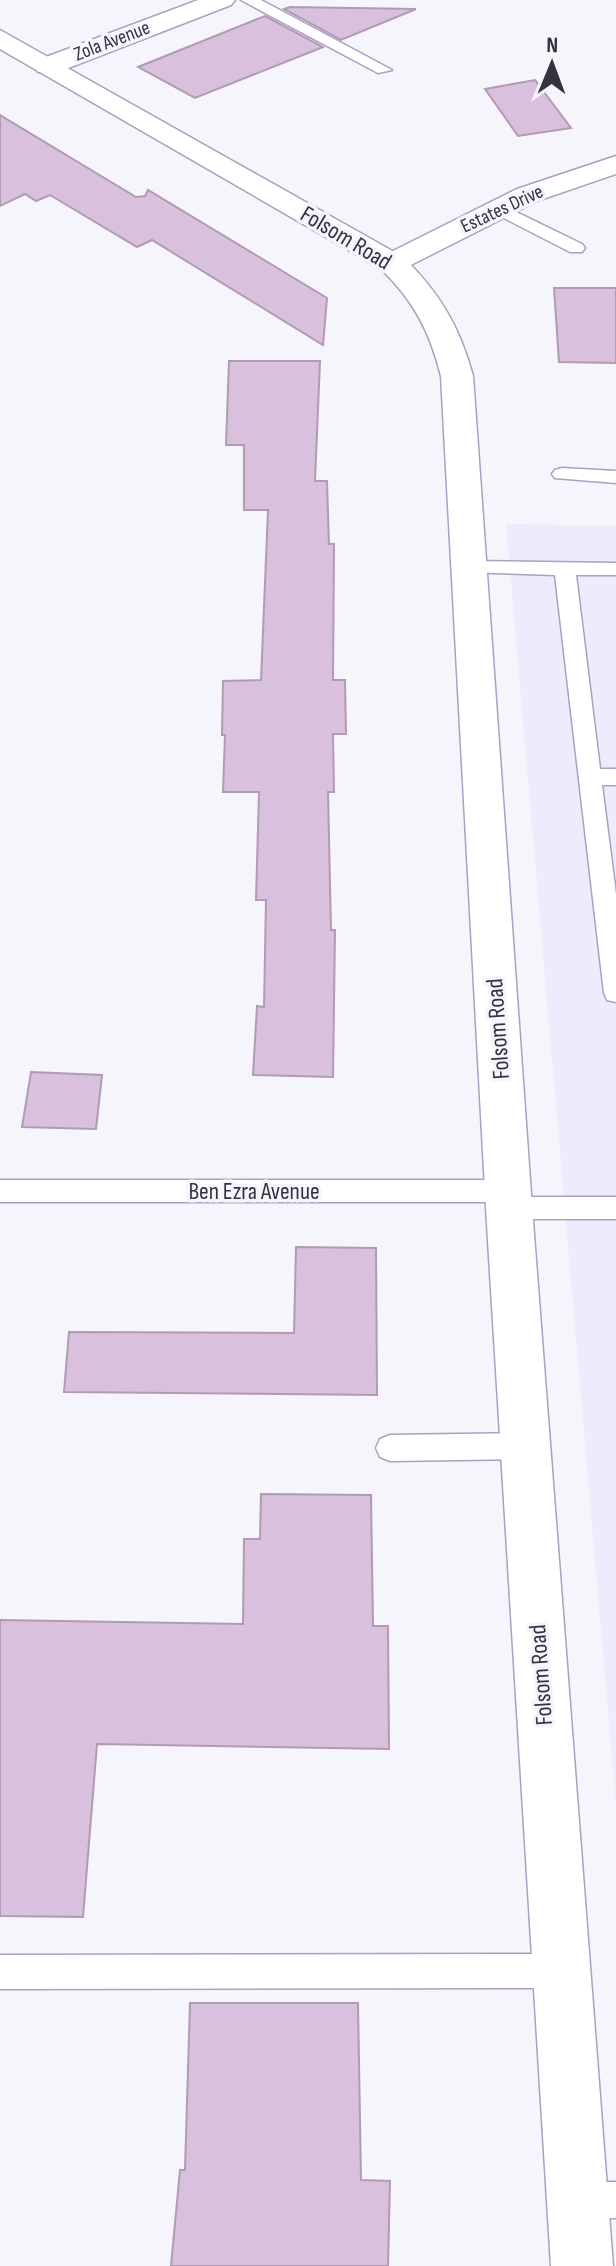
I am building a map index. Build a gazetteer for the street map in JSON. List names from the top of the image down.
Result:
{
  "streets": {
    "street": ["Zola Avenue", "Estates Drive", "Folsom Road"],
    "lane": ["Ben Ezra Avenue"]
  },
  "crossings": [
    ["Zola Avenue", "Folsom Road"],
    ["Estates Drive", "Folsom Road"],
    ["Folsom Road", "Ben Ezra Avenue"]
  ],
  "north": "top"
}
